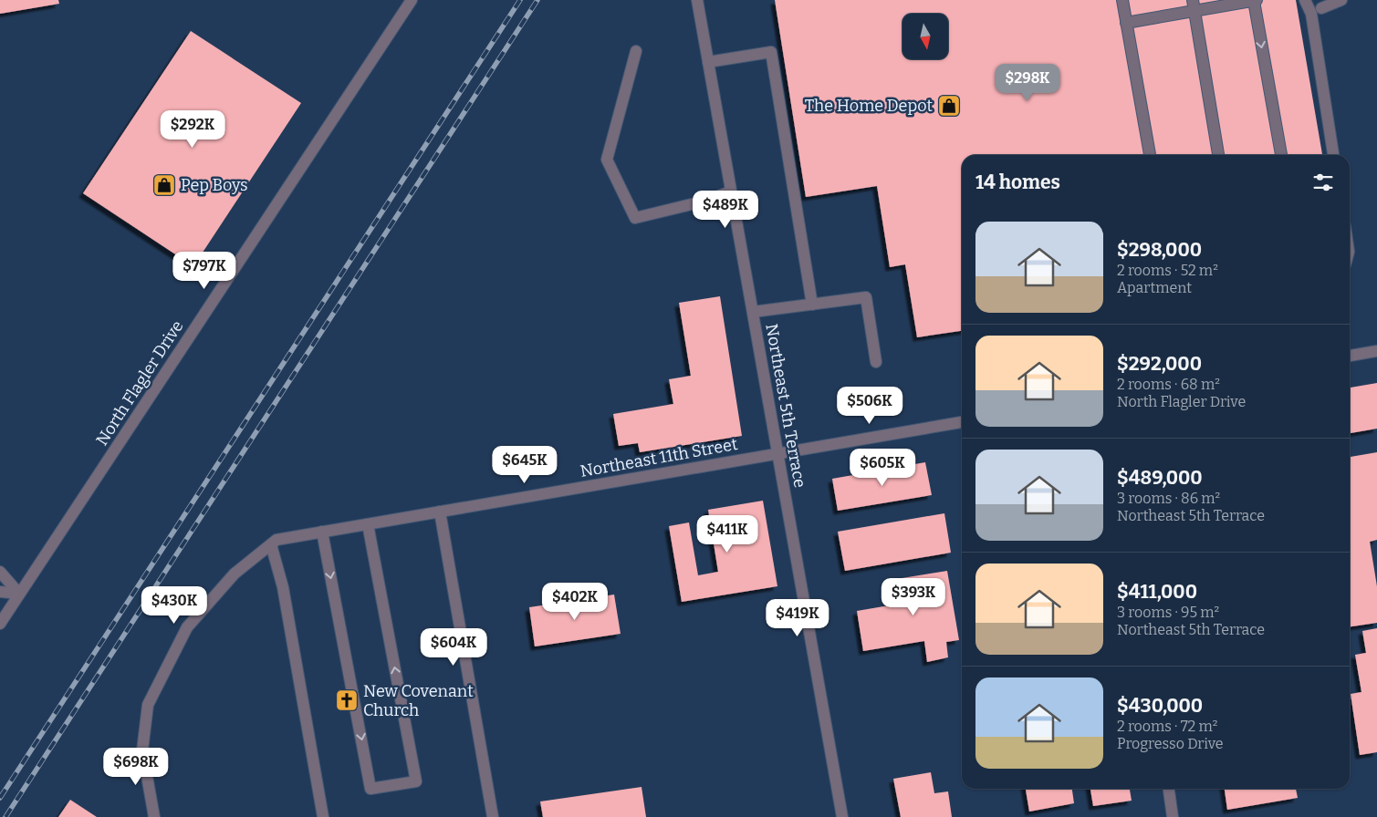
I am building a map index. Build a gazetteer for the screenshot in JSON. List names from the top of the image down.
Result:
{
  "streets": {
    "street": ["North Flagler Drive", "Northeast 5th Terrace", "Northeast 11th Street"]
  },
  "crossings": [
    ["Northeast 5th Terrace", "Northeast 11th Street"]
  ],
  "places": {
    "shop": ["The Home Depot", "Pep Boys"],
    "church": ["New Covenant Church"]
  },
  "north": "bottom",
  "page": {
    "price": [
      "$298K",
      "$292K",
      "$489K",
      "$797K",
      "$506K",
      "$645K",
      "$605K",
      "$411K",
      "$393K",
      "$402K",
      "$430K",
      "$419K",
      "$604K",
      "$698K"
    ],
    "heading": "14 homes",
    "list": [
      {
        "name": "$298,000",
        "note": "2 rooms · 52 m² · Apartment"
      },
      {
        "name": "$292,000",
        "note": "2 rooms · 68 m² · North Flagler Drive"
      },
      {
        "name": "$489,000",
        "note": "3 rooms · 86 m² · Northeast 5th Terrace"
      },
      {
        "name": "$411,000",
        "note": "3 rooms · 95 m² · Northeast 5th Terrace"
      },
      {
        "name": "$430,000",
        "note": "2 rooms · 72 m² · Progresso Drive"
      }
    ]
  }
}
